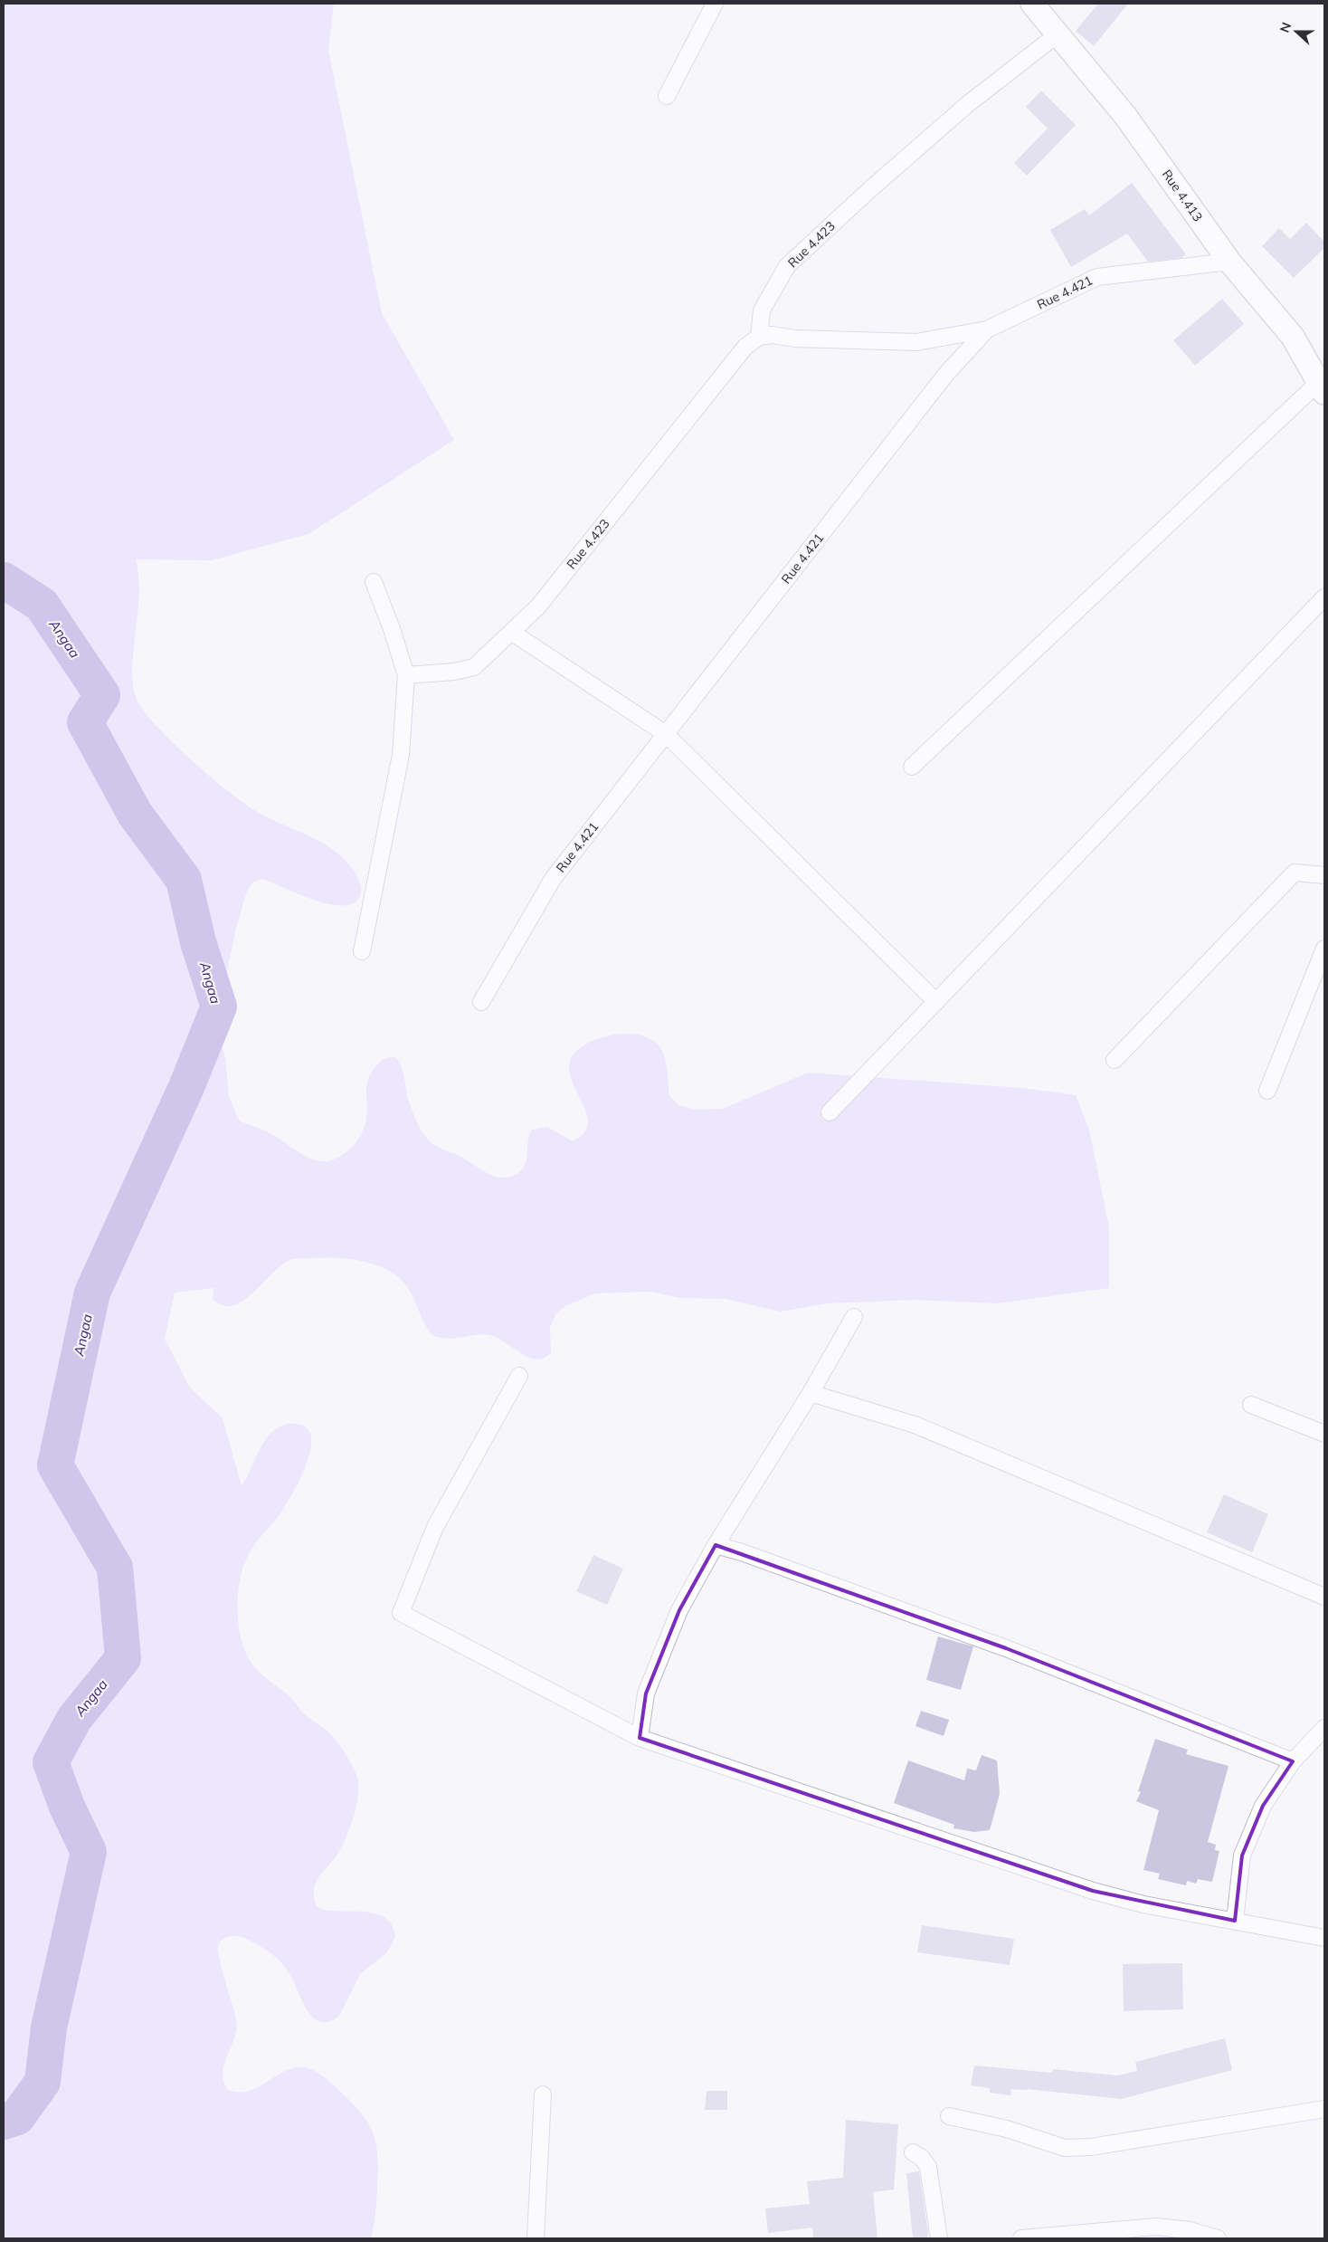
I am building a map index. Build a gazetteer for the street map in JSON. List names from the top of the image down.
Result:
{
  "streets": {
    "street": ["Rue 4.413", "Rue 4.423", "Rue 4.421"]
  },
  "crossings": [
    ["Rue 4.413", "Rue 4.423"],
    ["Rue 4.413", "Rue 4.421"]
  ],
  "water": ["Angaa"],
  "north": "left"
}
